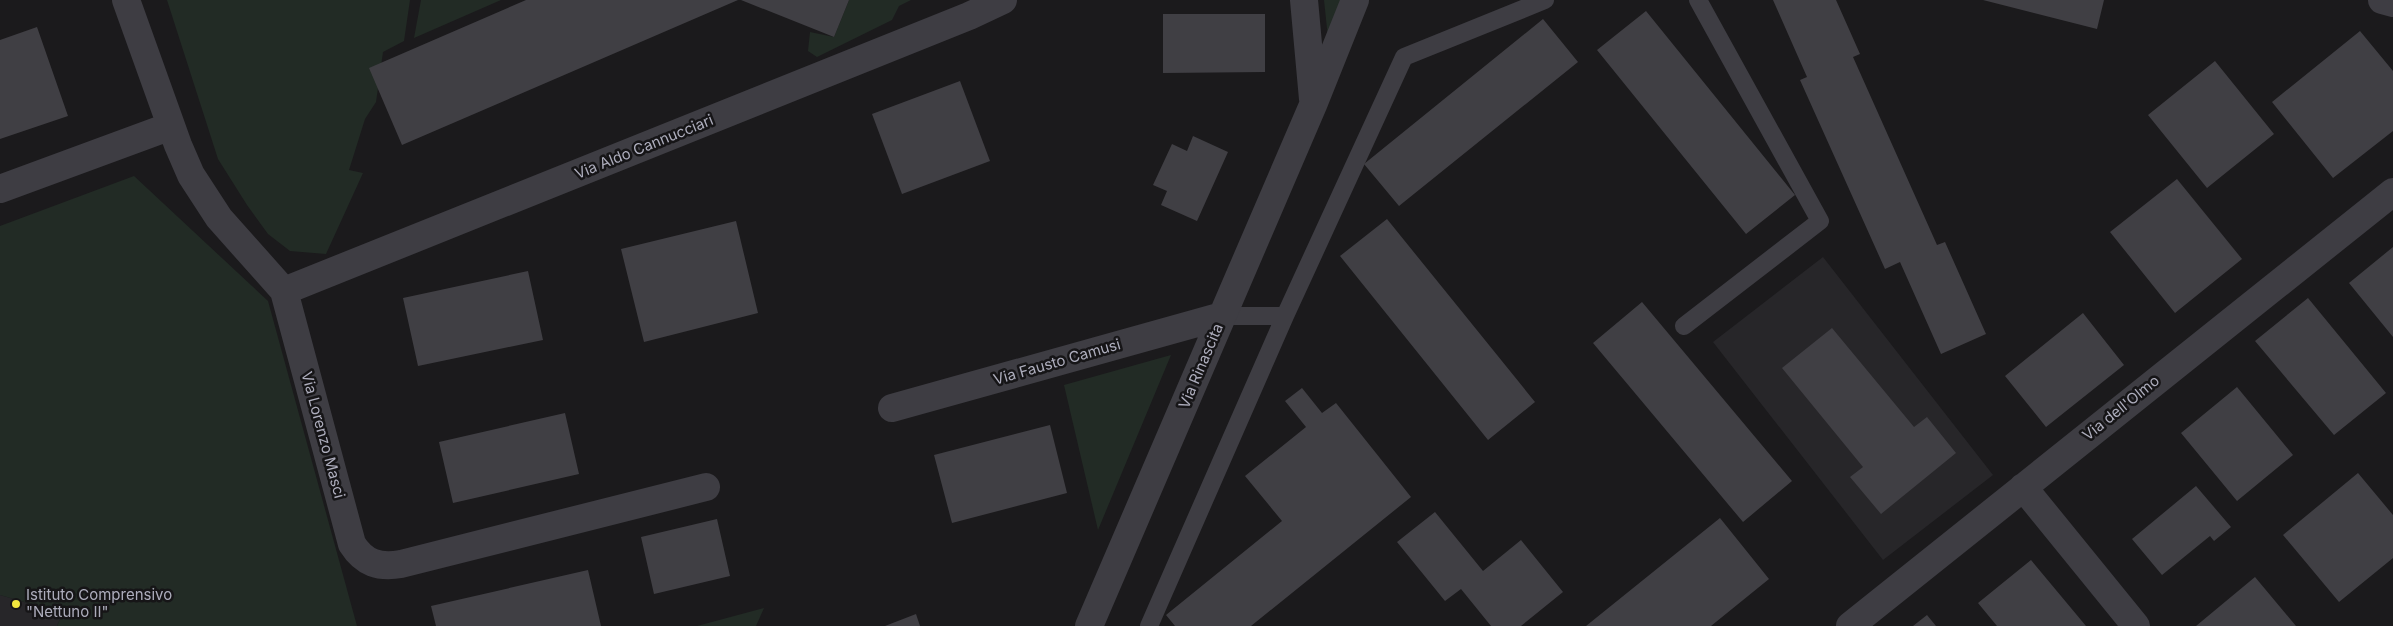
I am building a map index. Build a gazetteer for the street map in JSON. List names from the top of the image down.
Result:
{
  "streets": {
    "street": [
      "Via Aldo Cannucciari",
      "Via Fausto Camusi",
      "Via Rinascita",
      "Via dell'Olmo",
      "Via Lorenzo Masci"
    ]
  },
  "crossings": [
    ["Via Aldo Cannucciari", "Via Lorenzo Masci"],
    ["Via Fausto Camusi", "Via Rinascita"]
  ],
  "places": ["Istituto Comprensivo \"Nettuno II\""]
}
